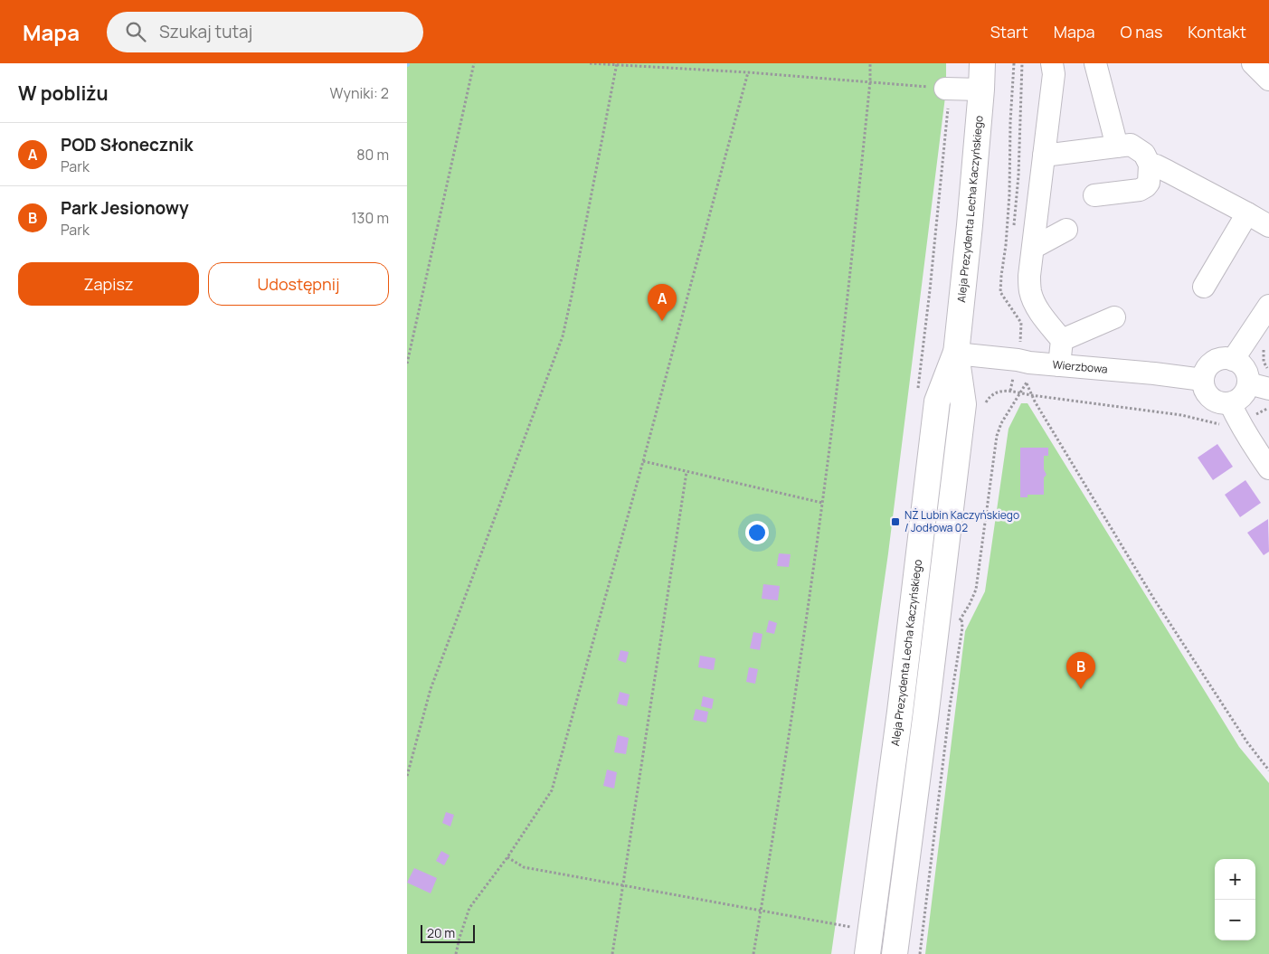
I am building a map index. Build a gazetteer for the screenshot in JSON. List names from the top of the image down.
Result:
{
  "streets": {
    "main road": ["Aleja Prezydenta Lecha Kaczyńskiego"],
    "street": ["Wierzbowa"]
  },
  "crossings": [
    ["Aleja Prezydenta Lecha Kaczyńskiego", "Wierzbowa"]
  ],
  "places": {
    "transit": ["NŻ Lubin Kaczyńskiego / Jodłowa 02"]
  },
  "scale_bar": "20 m",
  "page": {
    "header": "Mapa",
    "search": "Szukaj tutaj",
    "nav": [
      "Start",
      "Mapa",
      "O nas",
      "Kontakt"
    ],
    "heading": ["W pobliżu", "Wyniki: 2"],
    "list": [
      {
        "mark": "A",
        "name": "POD Słonecznik",
        "note": "Park",
        "value": "80 m"
      },
      {
        "mark": "B",
        "name": "Park Jesionowy",
        "note": "Park",
        "value": "130 m"
      }
    ],
    "buttons": ["Zapisz", "Udostępnij"],
    "pins": ["A", "B"],
    "map_buttons": ["+", "−"],
    "scale": "20 m"
  }
}
